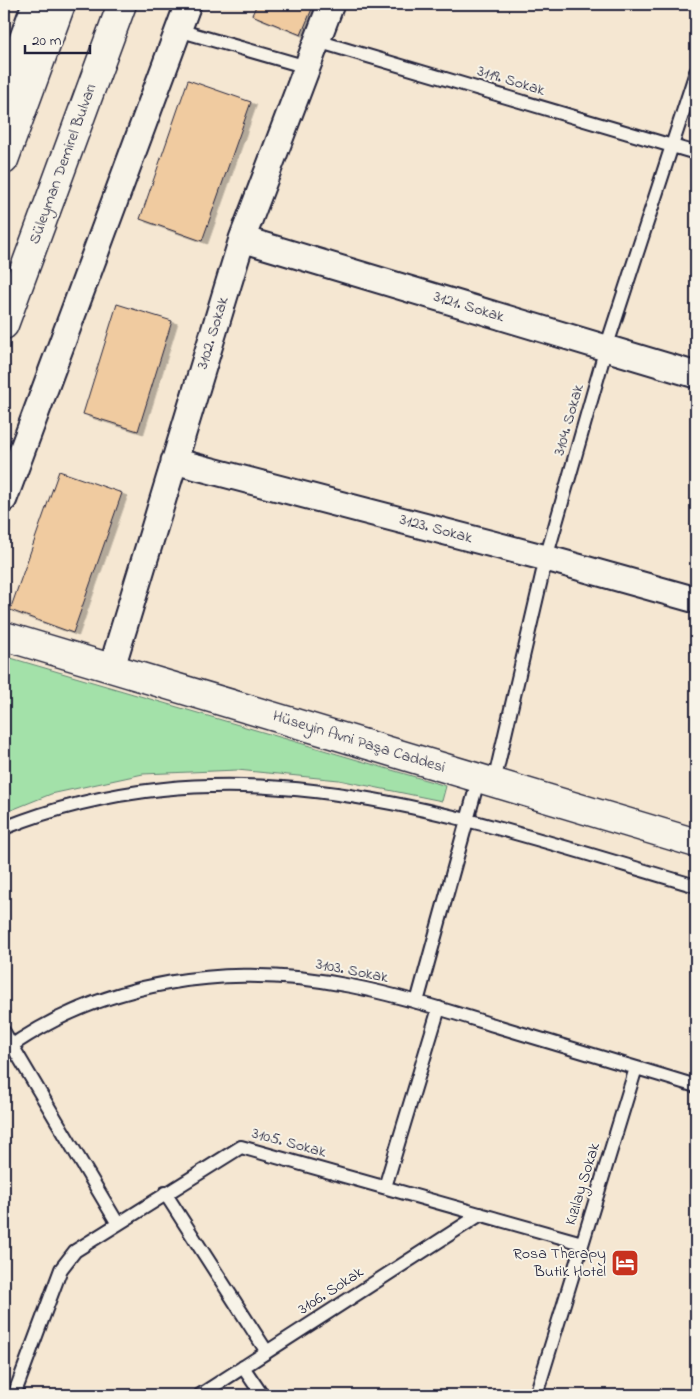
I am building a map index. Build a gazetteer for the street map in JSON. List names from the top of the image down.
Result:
{
  "streets": {
    "main road": ["Süleyman Demirel Bulvarı", "Hüseyin Avni Paşa Caddesi"],
    "street": ["3121. Sokak", "3102. Sokak", "3123. Sokak"],
    "lane": [
      "3119. Sokak",
      "3104. Sokak",
      "3103. Sokak",
      "3105. Sokak",
      "Kızılay Sokak",
      "3106. Sokak"
    ]
  },
  "crossings": [
    ["3119. Sokak", "3102. Sokak"],
    ["3119. Sokak", "3104. Sokak"],
    ["3121. Sokak", "3102. Sokak"],
    ["3121. Sokak", "3104. Sokak"],
    ["3102. Sokak", "3123. Sokak"],
    ["3102. Sokak", "Hüseyin Avni Paşa Caddesi"],
    ["3104. Sokak", "3123. Sokak"],
    ["3104. Sokak", "Hüseyin Avni Paşa Caddesi"],
    ["3104. Sokak", "3103. Sokak"],
    ["3103. Sokak", "Kızılay Sokak"],
    ["3105. Sokak", "Kızılay Sokak"],
    ["3105. Sokak", "3106. Sokak"]
  ],
  "places": {
    "hotel": ["Rosa Therapy Butik Hotel"]
  },
  "scale_bar": "20 m"
}
